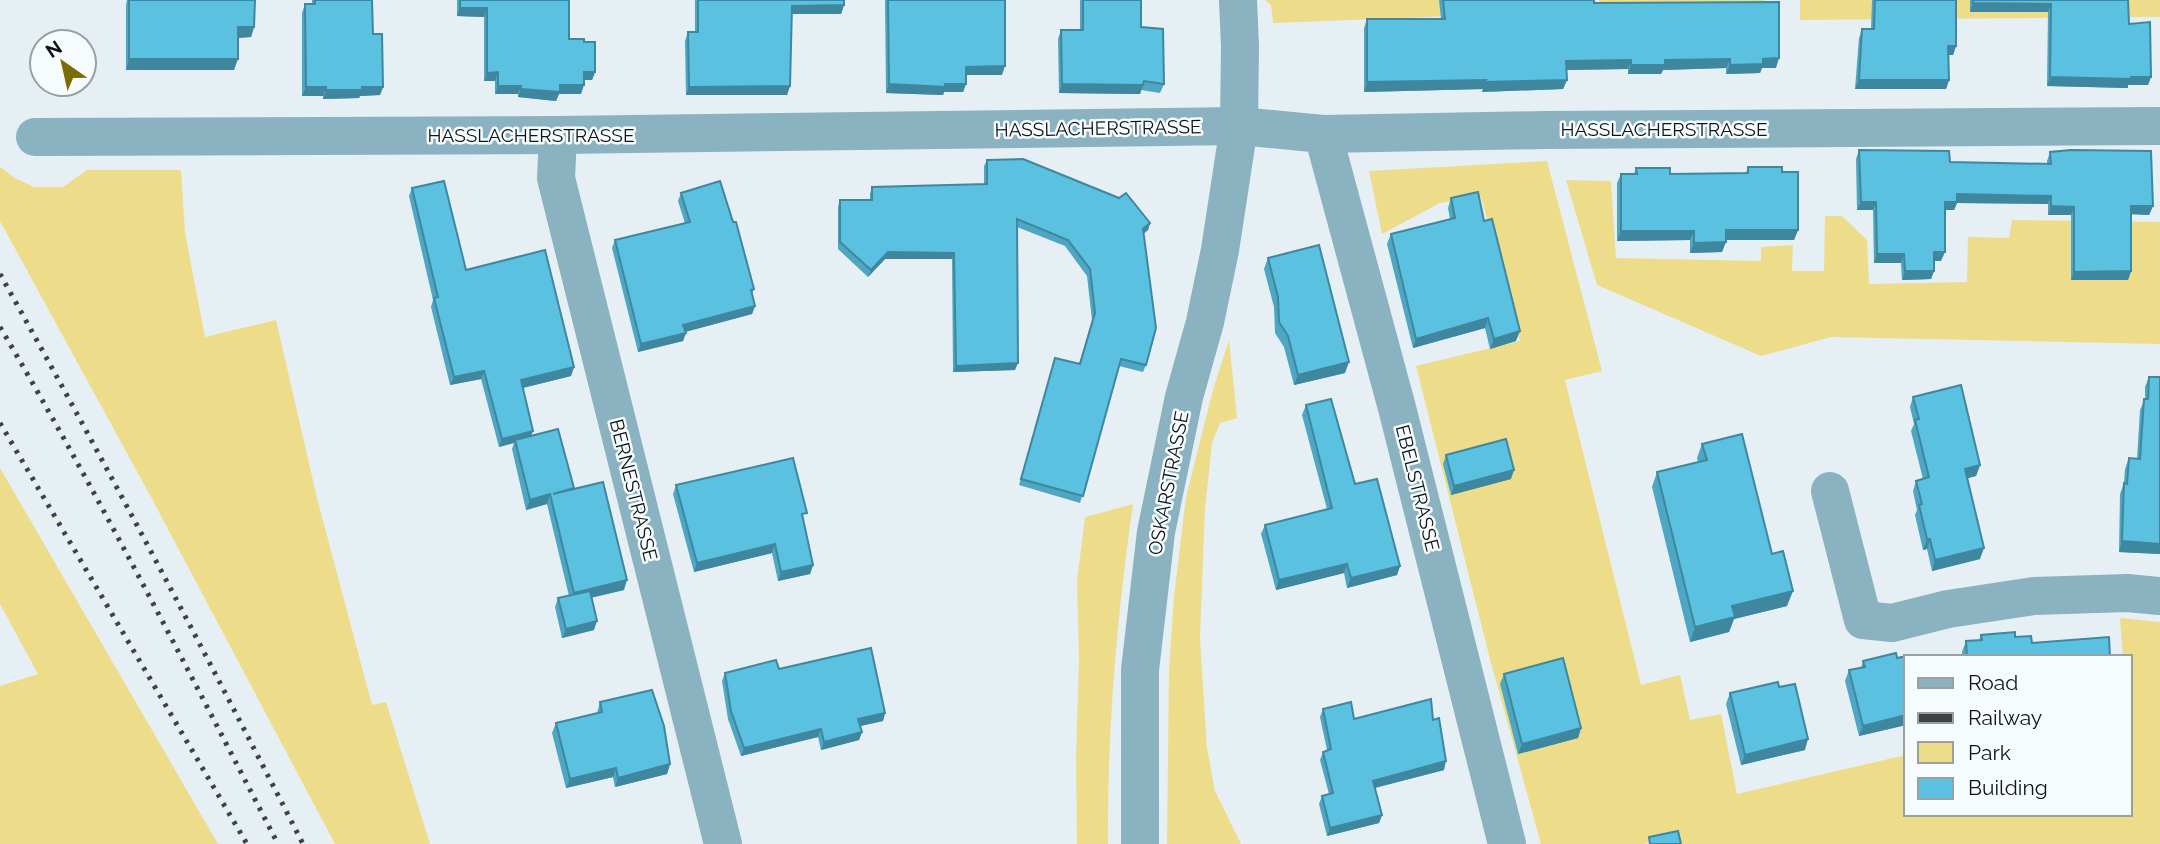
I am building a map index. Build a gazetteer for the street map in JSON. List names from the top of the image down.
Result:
{
  "streets": {
    "street": [
      "HASSLACHERSTRASSE",
      "OSKARSTRASSE",
      "EBELSTRASSE",
      "BERNESTRASSE"
    ]
  },
  "crossings": [
    ["HASSLACHERSTRASSE", "OSKARSTRASSE"],
    ["HASSLACHERSTRASSE", "EBELSTRASSE"],
    ["HASSLACHERSTRASSE", "BERNESTRASSE"]
  ],
  "legend": [
    "Road",
    "Railway",
    "Park",
    "Building"
  ],
  "north": "top left"
}
